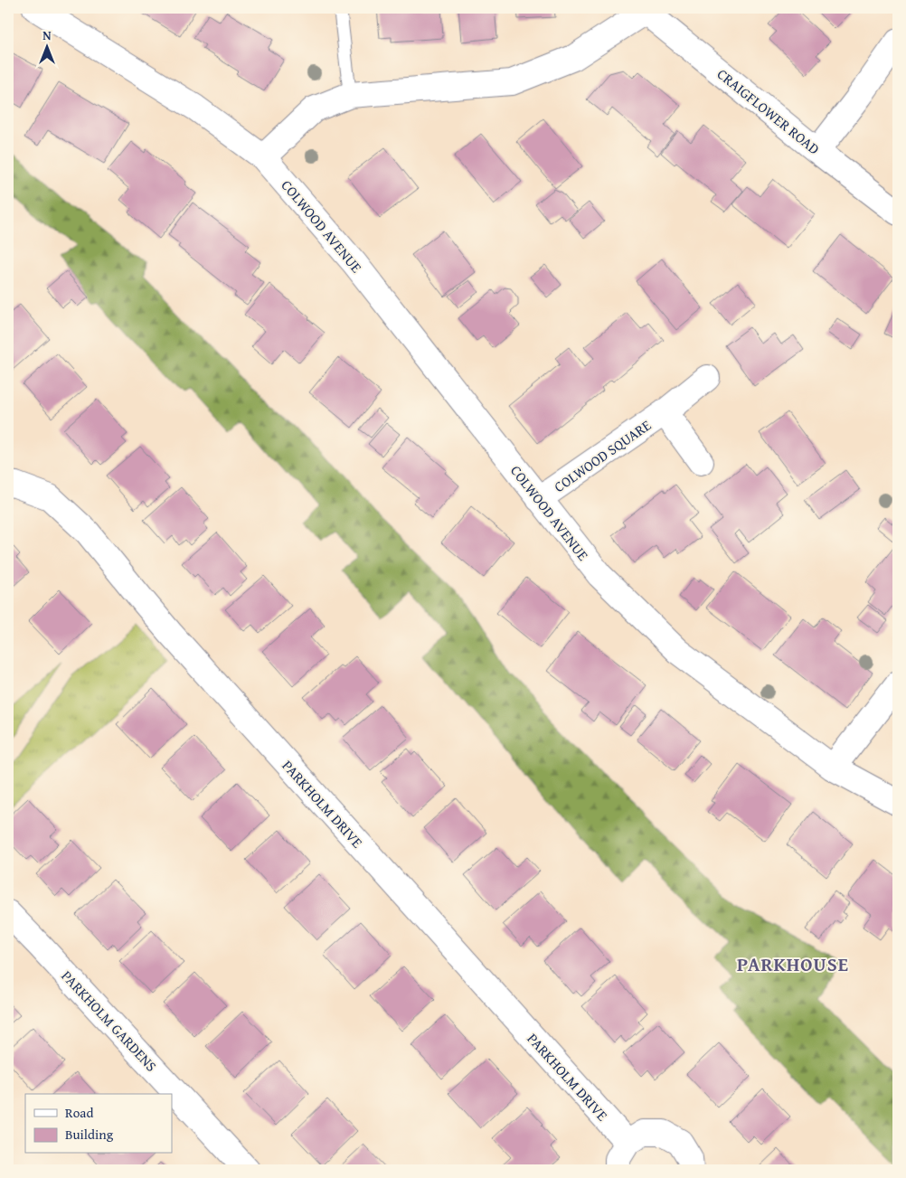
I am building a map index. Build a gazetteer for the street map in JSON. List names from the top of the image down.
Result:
{
  "streets": {
    "street": [
      "CRAIGFLOWER ROAD",
      "COLWOOD AVENUE",
      "COLWOOD SQUARE",
      "PARKHOLM DRIVE",
      "PARKHOLM GARDENS"
    ]
  },
  "crossings": [
    ["COLWOOD AVENUE", "COLWOOD SQUARE"]
  ],
  "districts": ["PARKHOUSE"],
  "legend": ["Road", "Building"],
  "north": "top"
}
